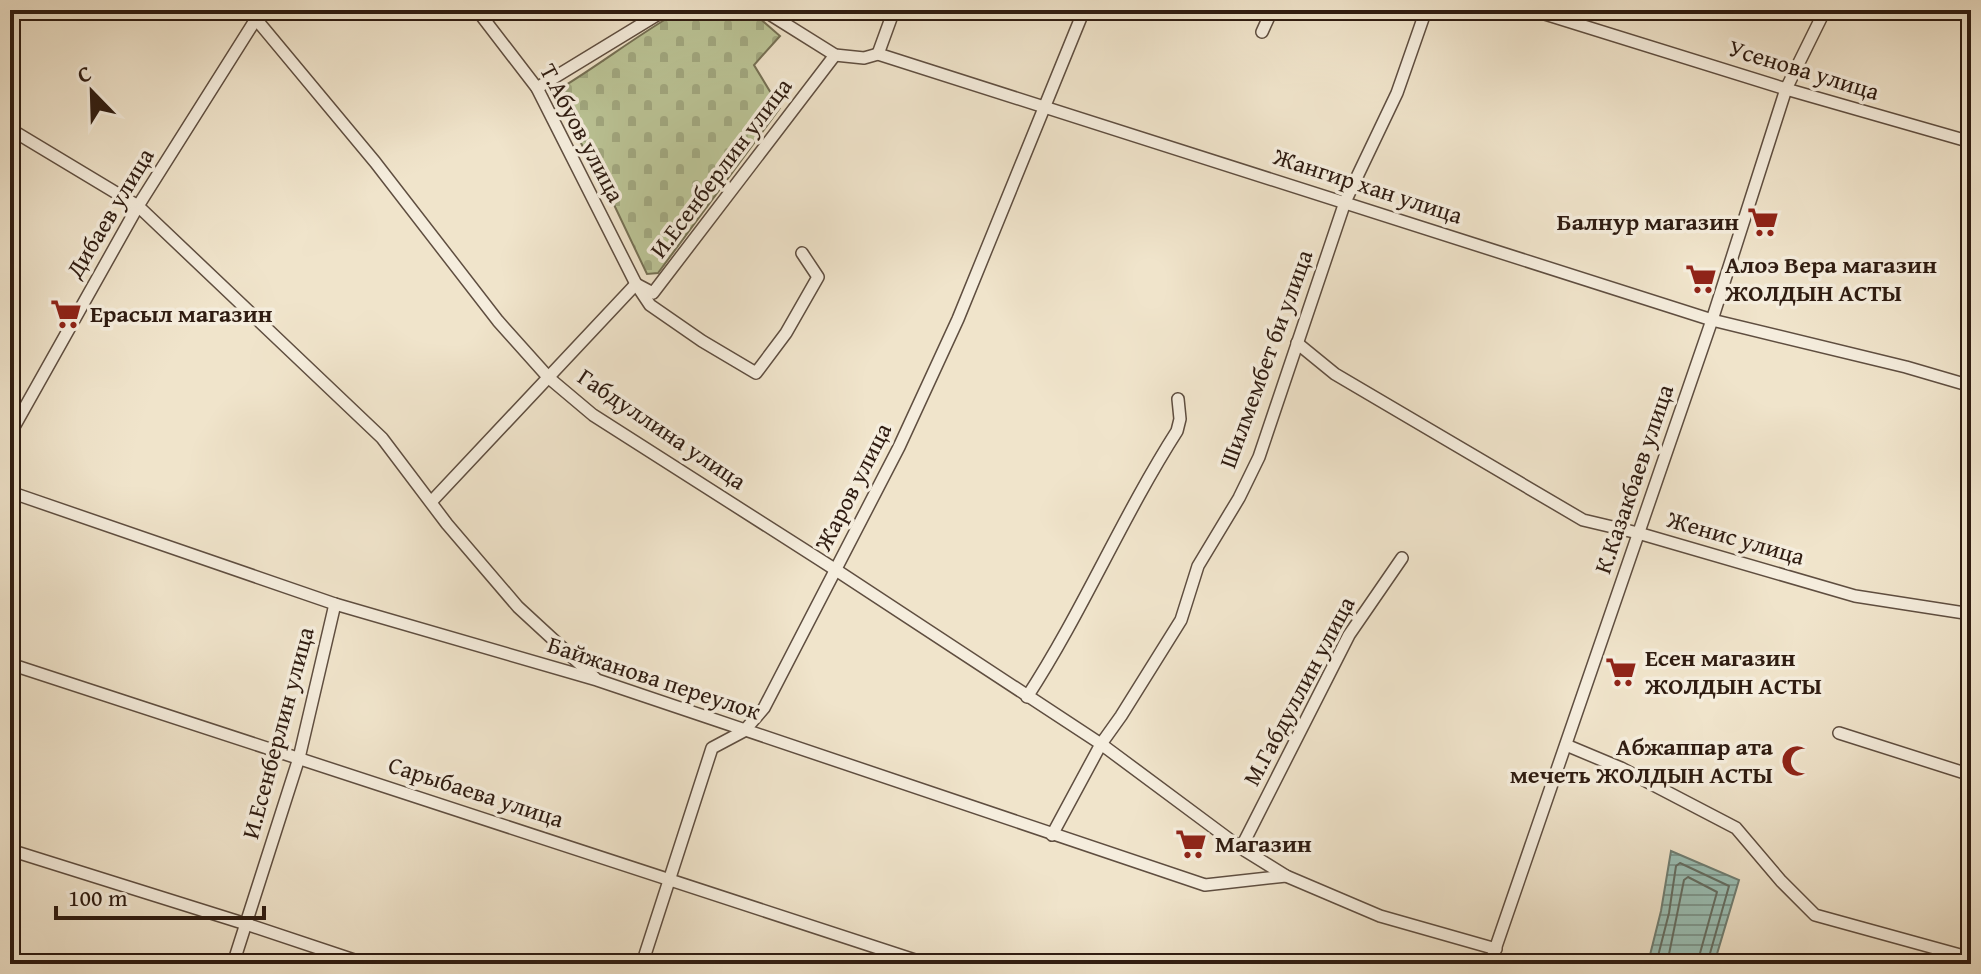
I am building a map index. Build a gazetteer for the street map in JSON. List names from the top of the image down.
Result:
{
  "streets": {
    "street": [
      "Усенова улица",
      "Т.Абуов улица",
      "И.Есенберлин улица",
      "Жангир хан улица",
      "Дибаев улица",
      "Шилмембет би улица",
      "Габдуллина улица",
      "К.Казакбаев улица",
      "Жаров улица",
      "Женис улица",
      "Байжанова переулок",
      "М.Габдуллин улица",
      "Сарыбаева улица"
    ]
  },
  "crossings": [
    ["Усенова улица", "К.Казакбаев улица"],
    ["Т.Абуов улица", "И.Есенберлин улица"],
    ["И.Есенберлин улица", "Жангир хан улица"],
    ["И.Есенберлин улица", "Габдуллина улица"],
    ["И.Есенберлин улица", "Байжанова переулок"],
    ["И.Есенберлин улица", "Сарыбаева улица"],
    ["Жангир хан улица", "Шилмембет би улица"],
    ["Жангир хан улица", "К.Казакбаев улица"],
    ["Жангир хан улица", "Жаров улица"],
    ["Дибаев улица", "Габдуллина улица"],
    ["Шилмембет би улица", "Габдуллина улица"],
    ["Шилмембет би улица", "Женис улица"],
    ["Шилмембет би улица", "Байжанова переулок"],
    ["Габдуллина улица", "Жаров улица"],
    ["Габдуллина улица", "Байжанова переулок"],
    ["Габдуллина улица", "М.Габдуллин улица"],
    ["К.Казакбаев улица", "Женис улица"],
    ["Жаров улица", "Байжанова переулок"],
    ["Жаров улица", "Сарыбаева улица"]
  ],
  "places": {
    "supermarket": [
      "Балнур магазин",
      "Алоэ Вера магазин ЖОЛДЫН АСТЫ",
      "Ерасыл магазин",
      "Есен магазин ЖОЛДЫН АСТЫ",
      "Магазин"
    ],
    "mosque": ["Абжаппар ата мечеть ЖОЛДЫН АСТЫ"]
  },
  "scale_bar": "100 m",
  "north": "top left"
}
